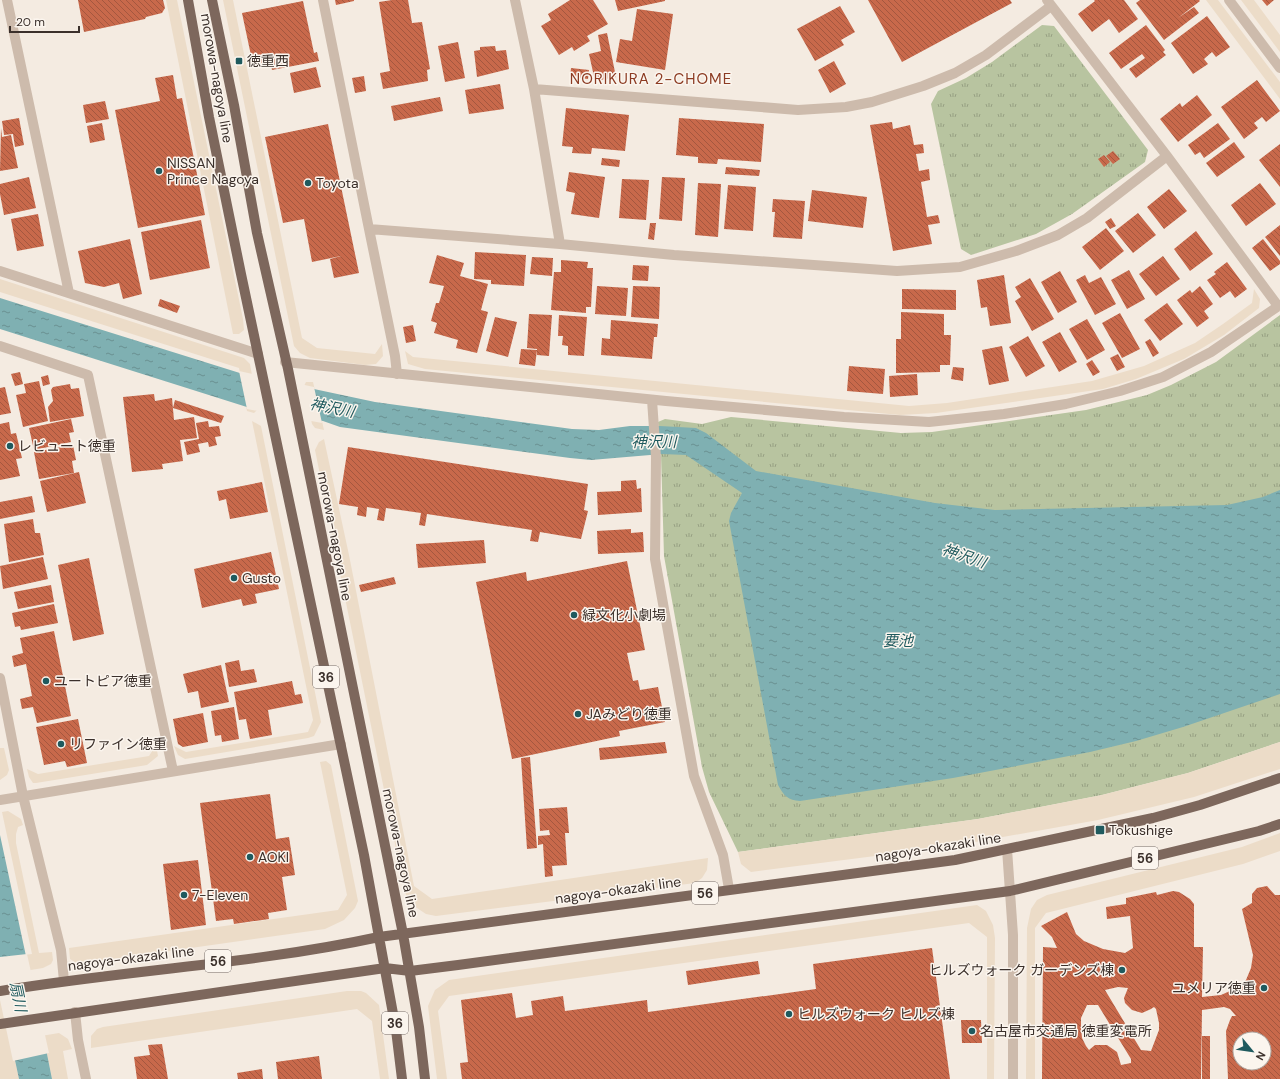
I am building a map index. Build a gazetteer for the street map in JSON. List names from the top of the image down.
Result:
{
  "streets": {
    "main road": [
      "morowa-nagoya line",
      "36",
      "nagoya-okazaki line",
      "56"
    ]
  },
  "crossings": [
    ["morowa-nagoya line", "nagoya-okazaki line"],
    ["morowa-nagoya line", "56"]
  ],
  "districts": ["NORIKURA 2-CHOME"],
  "water": ["神沢川", "要池", "扇川"],
  "places": {
    "transit": ["徳重西", "Tokushige"],
    "other": [
      "NISSAN Prince Nagoya",
      "Toyota",
      "レビュート徳重",
      "Gusto",
      "緑文化小劇場",
      "ユートピア徳重",
      "JAみどり徳重",
      "リファイン徳重",
      "AOKI",
      "7-Eleven",
      "ヒルズウォーク ガーデンズ棟",
      "ユメリア徳重",
      "ヒルズウォーク ヒルズ棟",
      "名古屋市交通局 徳重変電所"
    ]
  },
  "scale_bar": "20 m",
  "north": "bottom right"
}
